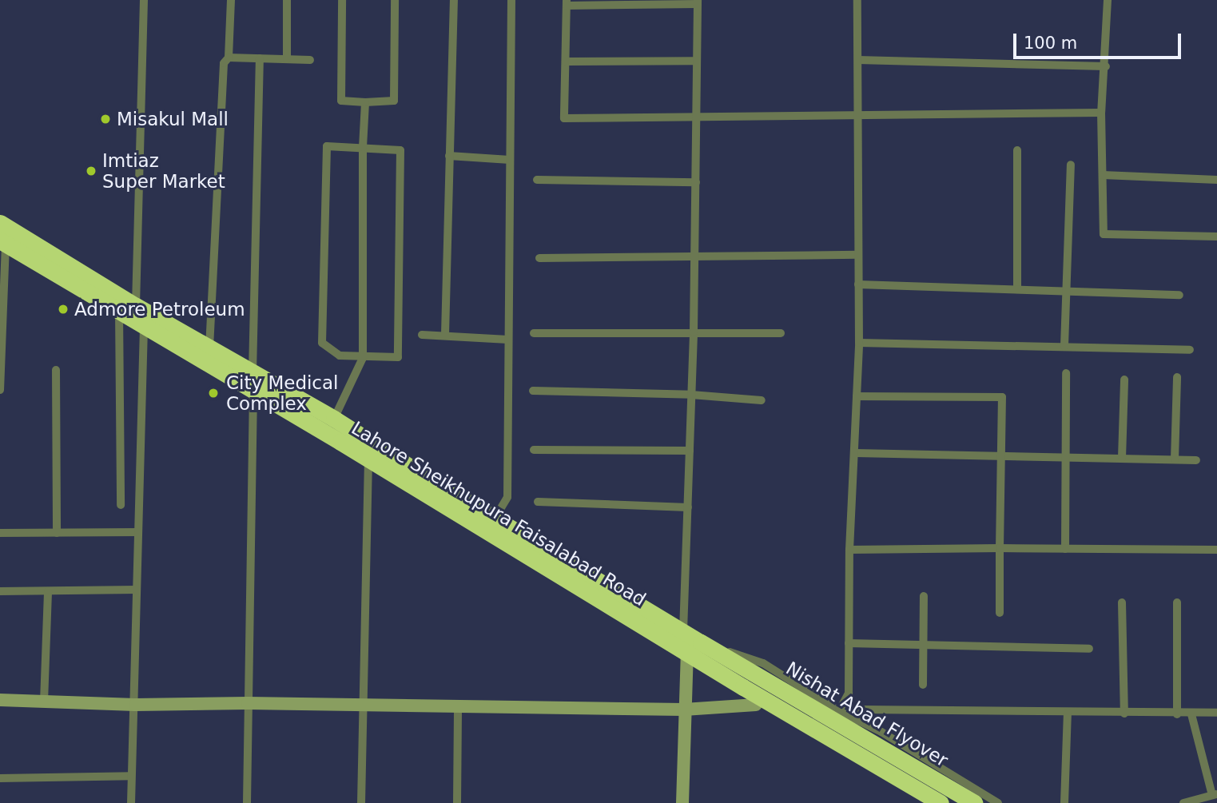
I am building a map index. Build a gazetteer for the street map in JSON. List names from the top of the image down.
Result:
{
  "streets": {
    "highway": ["Lahore Sheikhupura Faisalabad Road", "Nishat Abad Flyover"]
  },
  "crossings": [
    ["Lahore Sheikhupura Faisalabad Road", "Nishat Abad Flyover"]
  ],
  "places": [
    "Misakul Mall",
    "Imtiaz Super Market",
    "Admore Petroleum",
    "City Medical Complex"
  ],
  "scale_bar": "100 m"
}
